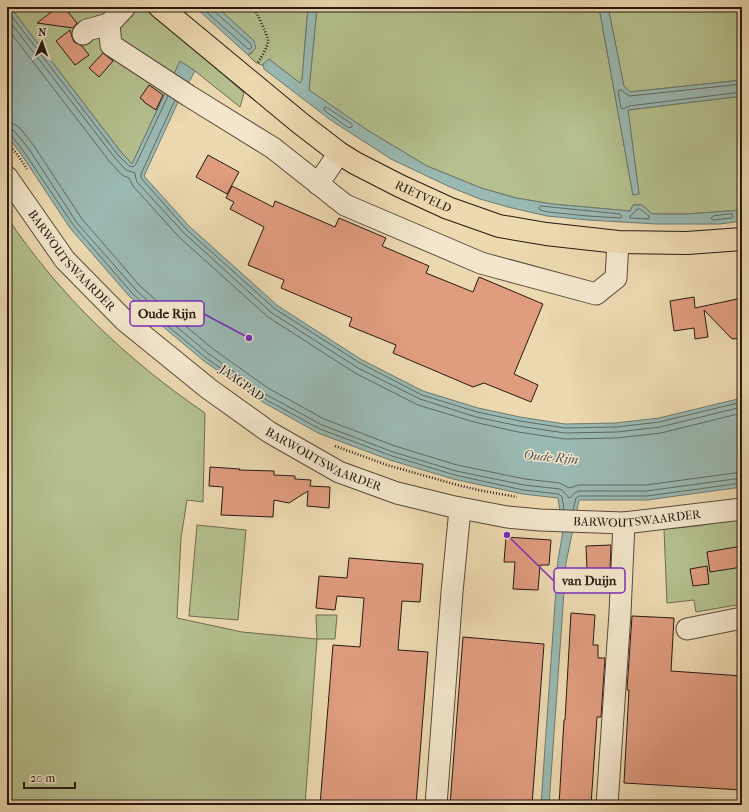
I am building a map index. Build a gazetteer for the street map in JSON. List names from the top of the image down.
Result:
{
  "streets": {
    "main road": ["RIETVELD"],
    "street": ["BARWOUTSWAARDER"]
  },
  "water": ["Oude Rijn"],
  "places": ["Oude Rijn", "van Duijn"],
  "scale_bar": "20 m",
  "north": "top"
}
